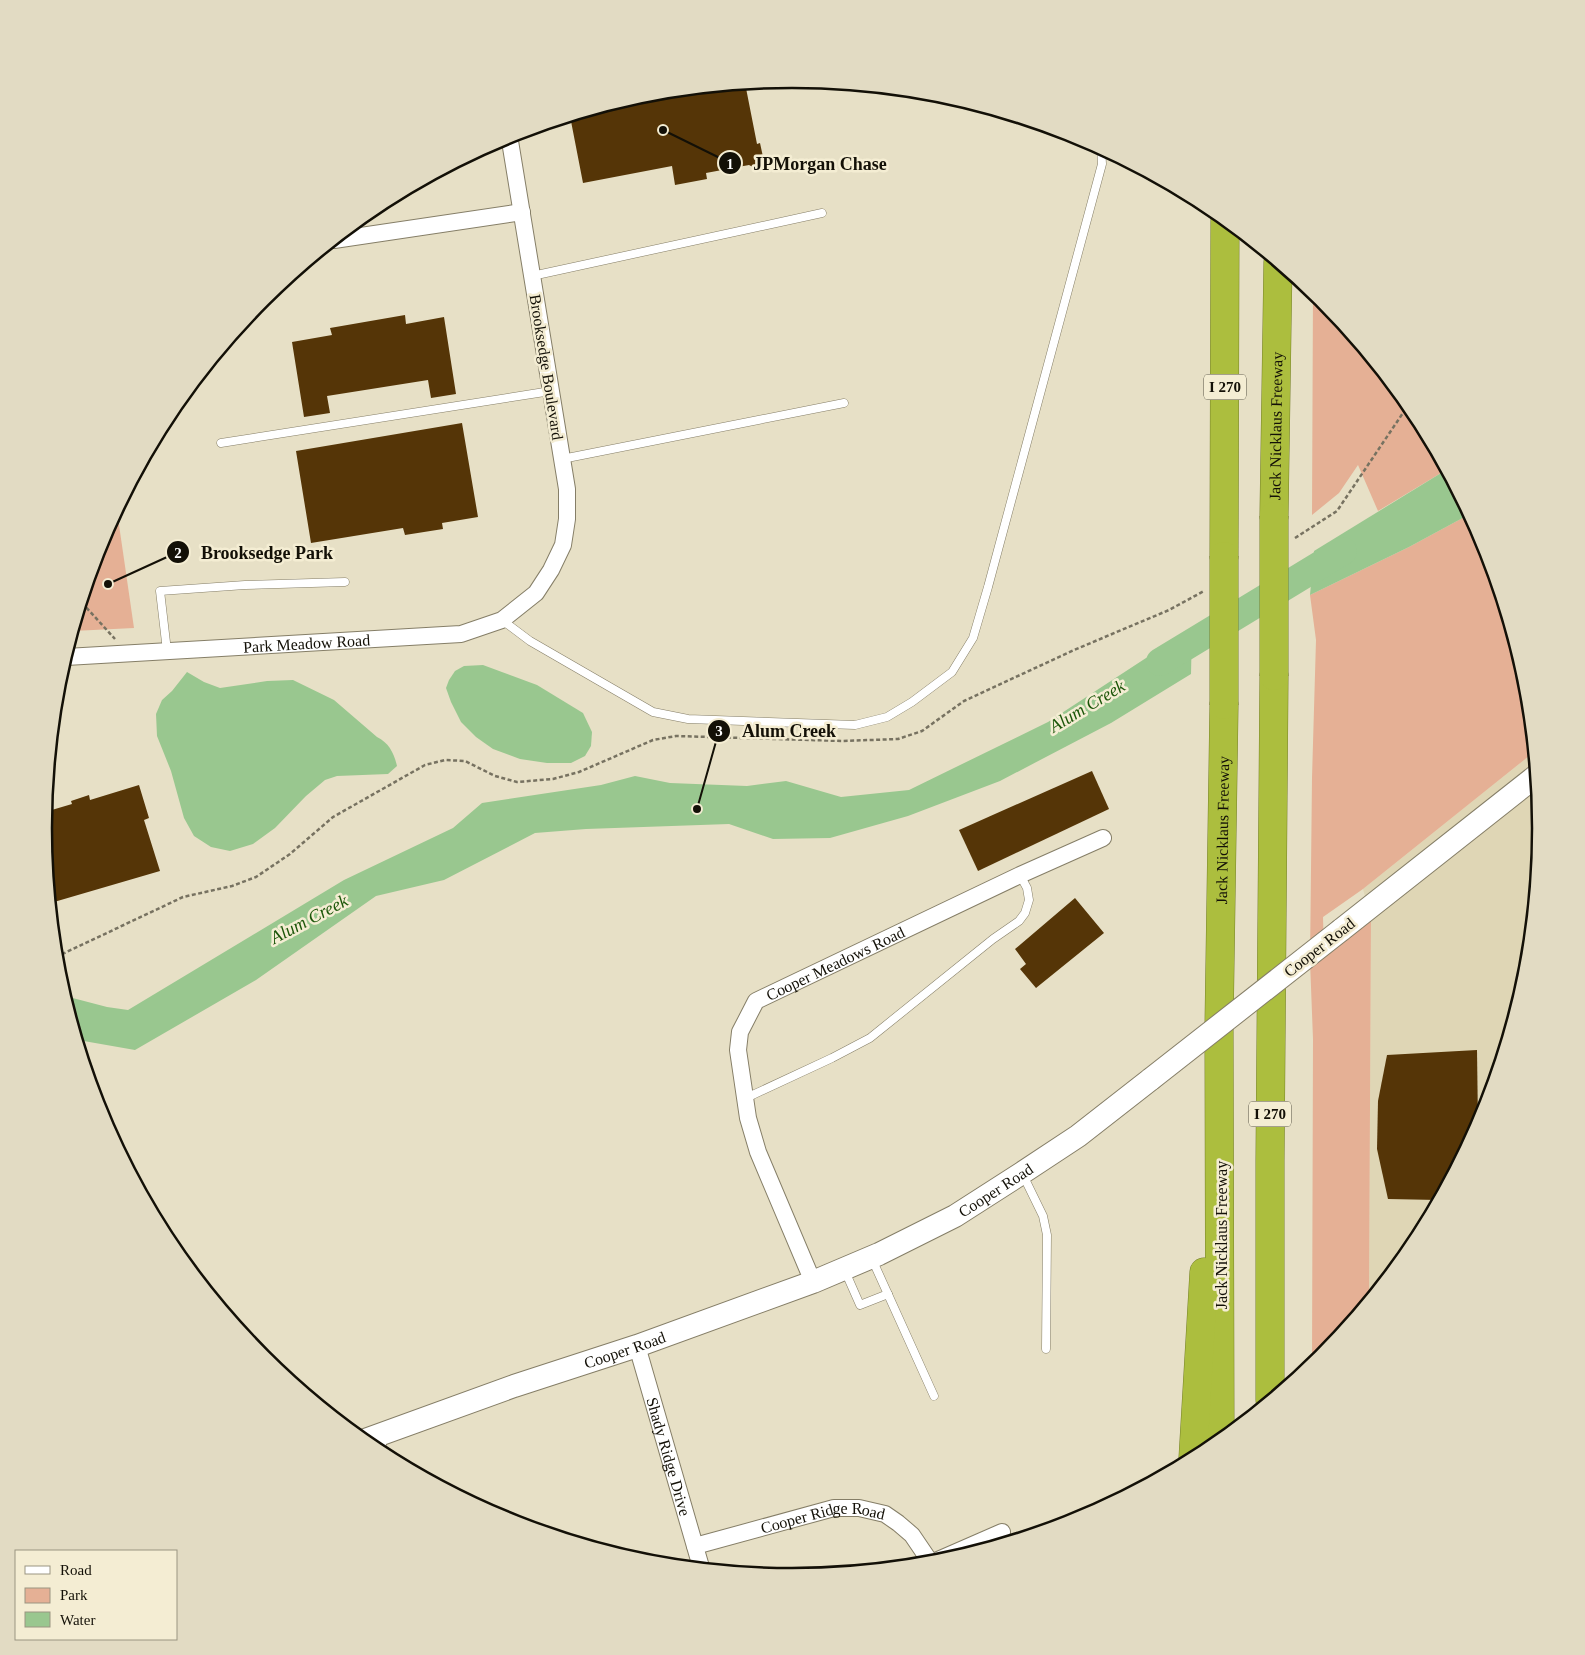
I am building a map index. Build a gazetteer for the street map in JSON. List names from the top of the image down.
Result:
{
  "streets": {
    "highway": ["I 270", "Jack Nicklaus Freeway"],
    "street": [
      "Brooksedge Boulevard",
      "Park Meadow Road",
      "Cooper Road",
      "Cooper Meadows Road",
      "Shady Ridge Drive",
      "Cooper Ridge Road"
    ]
  },
  "crossings": [
    ["Brooksedge Boulevard", "Park Meadow Road"],
    ["Cooper Road", "Cooper Meadows Road"],
    ["Cooper Road", "Shady Ridge Drive"],
    ["Shady Ridge Drive", "Cooper Ridge Road"]
  ],
  "water": ["Alum Creek"],
  "places": ["JPMorgan Chase", "Brooksedge Park", "Alum Creek"],
  "legend": ["Road", "Park", "Water"]
}
